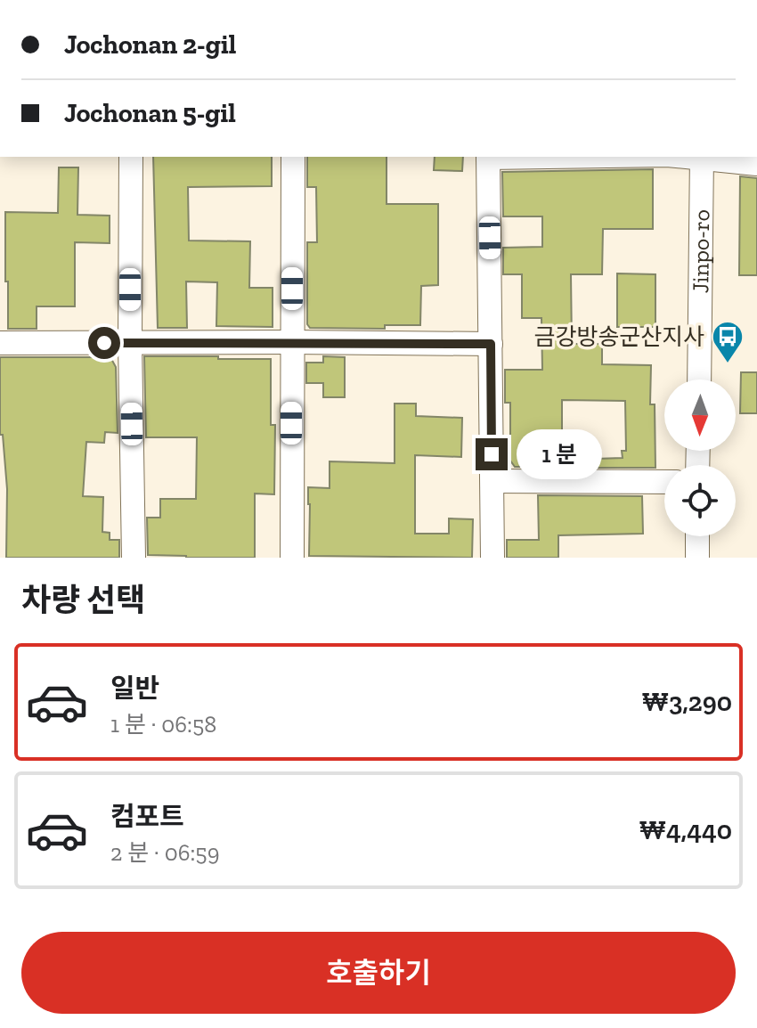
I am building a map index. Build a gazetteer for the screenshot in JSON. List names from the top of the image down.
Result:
{
  "streets": {
    "street": ["Jinpo-ro"]
  },
  "places": {
    "bus stop": ["금강방송군산지사"]
  },
  "north": "bottom",
  "page": {
    "banner": ["Jochonan 2-gil", "Jochonan 5-gil"],
    "bubble": "1 분",
    "heading": "차량 선택",
    "list": [
      {
        "name": "일반",
        "note": "1 분 · 06:58",
        "value": "₩3,290"
      },
      {
        "name": "컴포트",
        "note": "2 분 · 06:59",
        "value": "₩4,440"
      }
    ],
    "buttons": "호출하기"
  }
}
